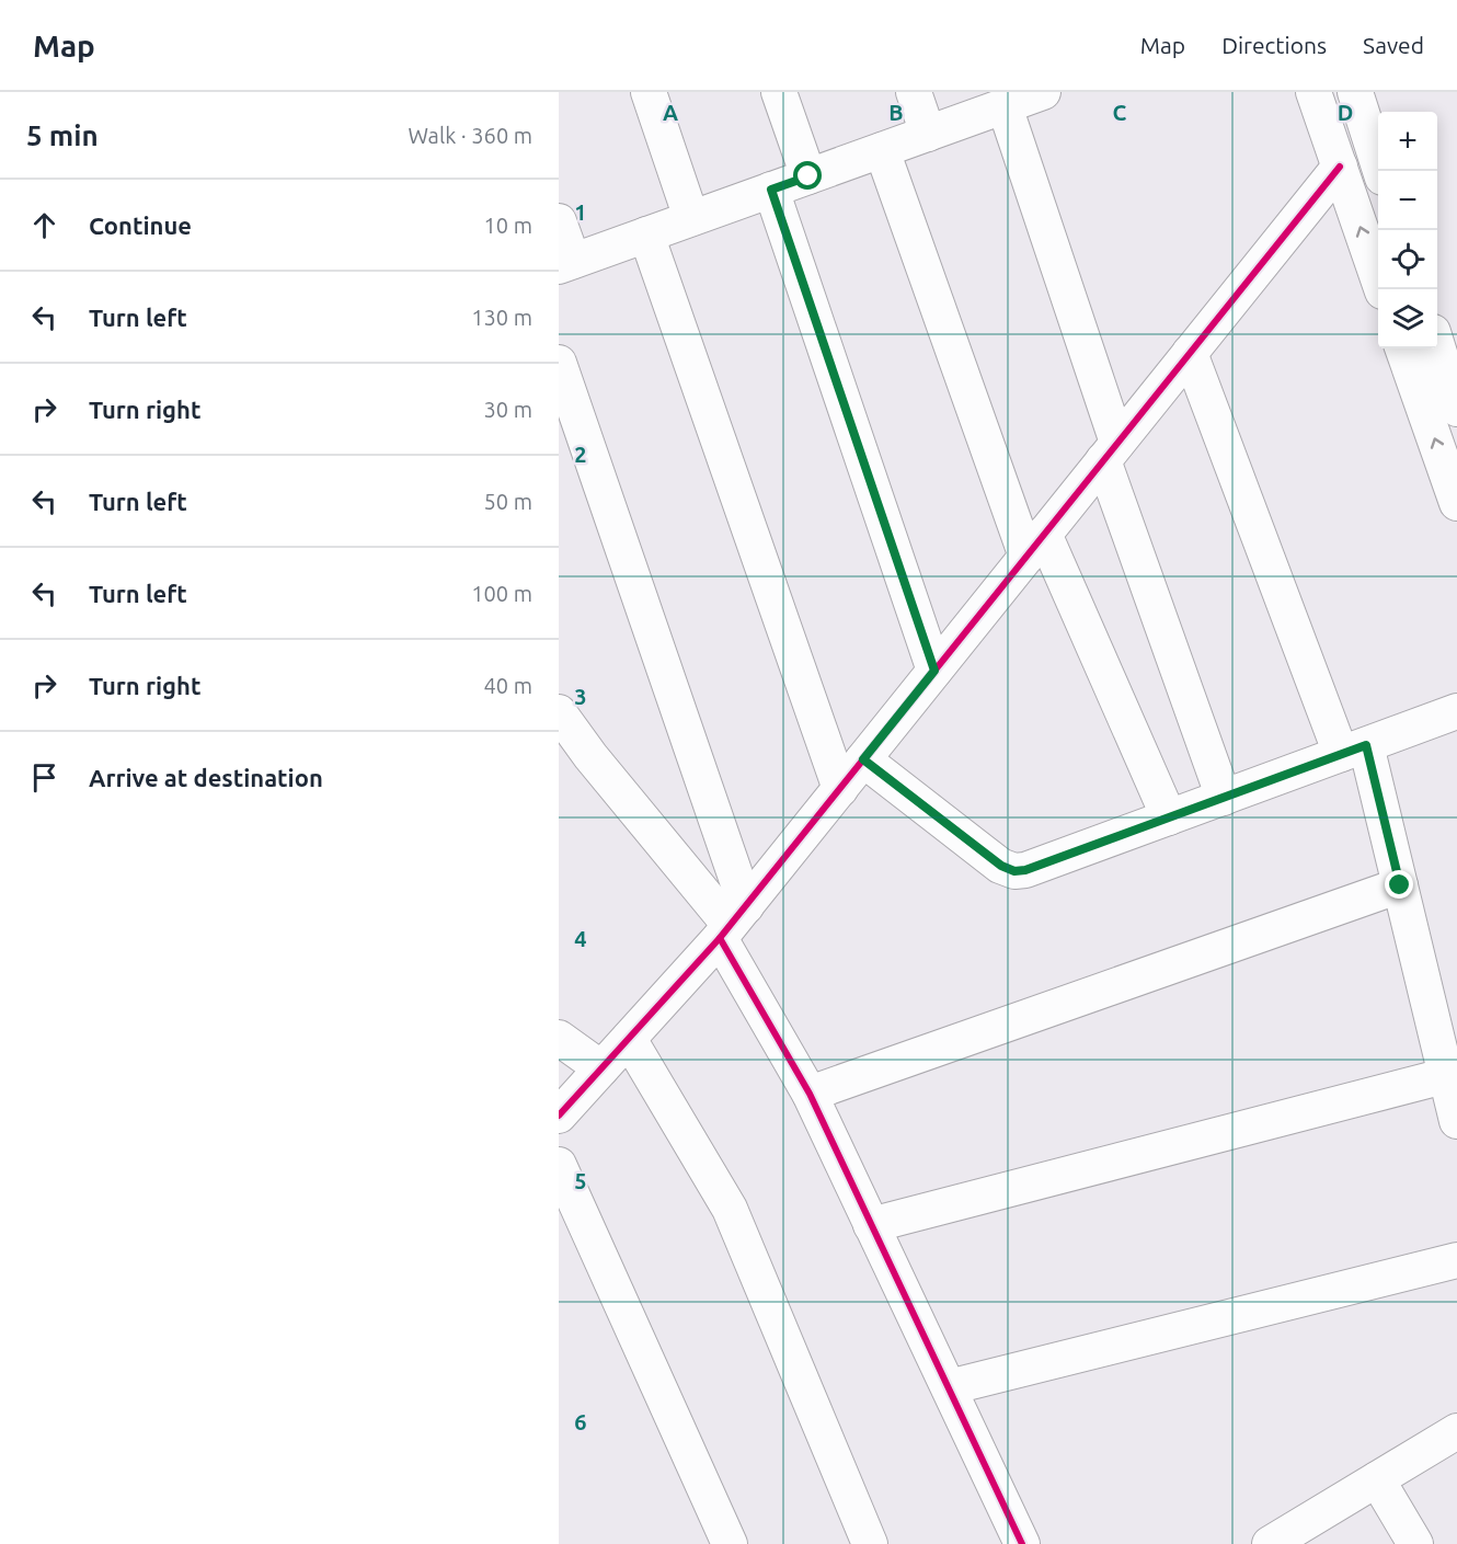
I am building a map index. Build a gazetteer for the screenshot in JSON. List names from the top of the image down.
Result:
{
  "page": {
    "header": "Map",
    "nav": ["Map", "Directions", "Saved"],
    "heading": ["5 min", "Walk · 360 m"],
    "map_buttons": ["+", "−"],
    "list": [
      ["Continue", "10 m"],
      ["Turn left", "130 m"],
      ["Turn right", "30 m"],
      ["Turn left", "50 m"],
      ["Turn left", "100 m"],
      ["Turn right", "40 m"],
      "Arrive at destination"
    ]
  },
  "grid": {
    "columns": [
      "A",
      "B",
      "C",
      "D"
    ],
    "rows": [
      "1",
      "2",
      "3",
      "4",
      "5",
      "6"
    ]
  }
}
